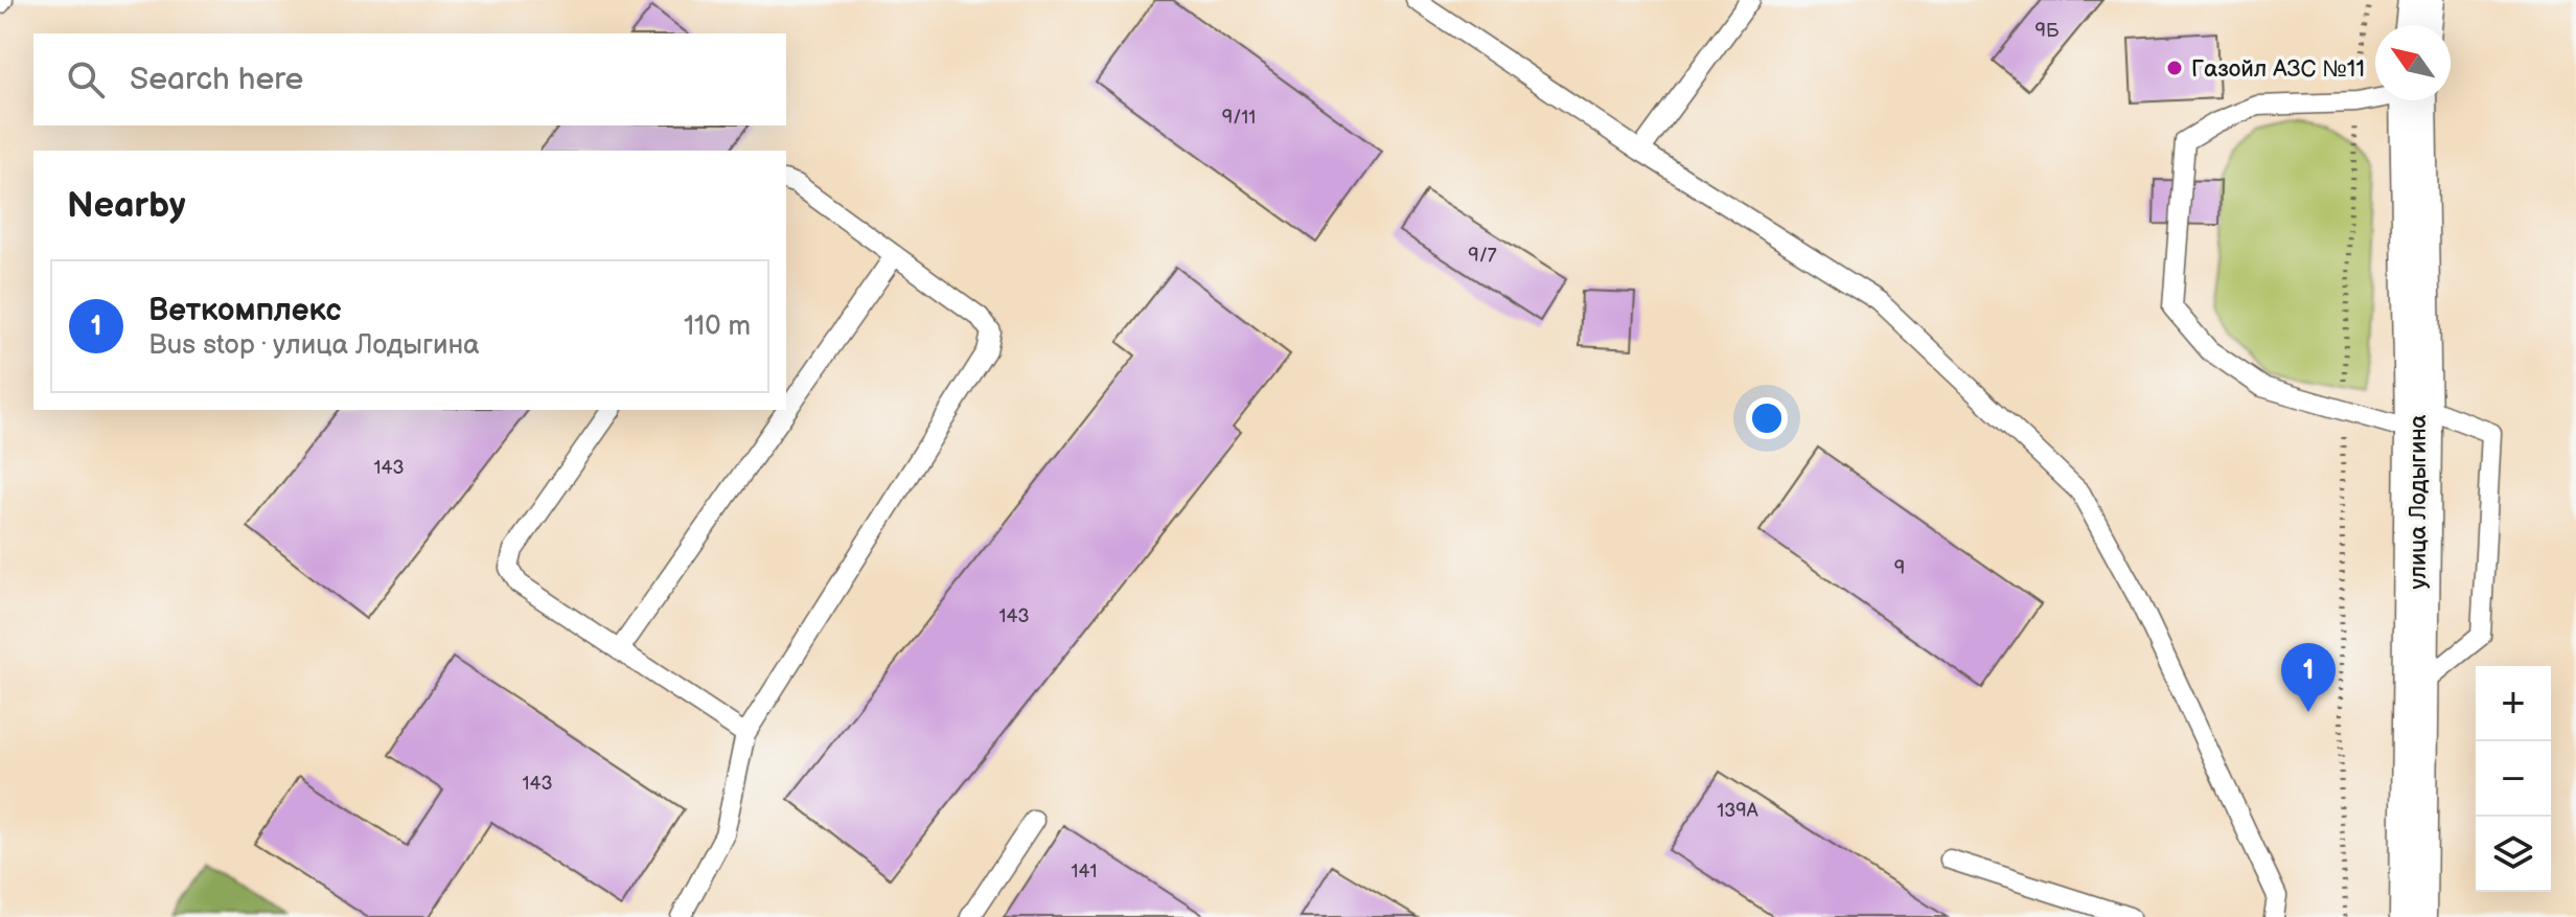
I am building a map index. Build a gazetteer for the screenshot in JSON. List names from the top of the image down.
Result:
{
  "streets": {
    "main road": ["улица Лодыгина"]
  },
  "places": ["Газойл АЗС №11"],
  "house_numbers": [
    "9Б",
    "9/11",
    "9/7",
    "143",
    "9",
    "143",
    "143",
    "139А",
    "141"
  ],
  "north": "top left",
  "page": {
    "search": "Search here",
    "heading": "Nearby",
    "list": [
      {
        "mark": "1",
        "name": "Веткомплекс",
        "note": "Bus stop · улица Лодыгина",
        "value": "110 m"
      }
    ],
    "pins": "1",
    "map_buttons": ["+", "−"]
  }
}
